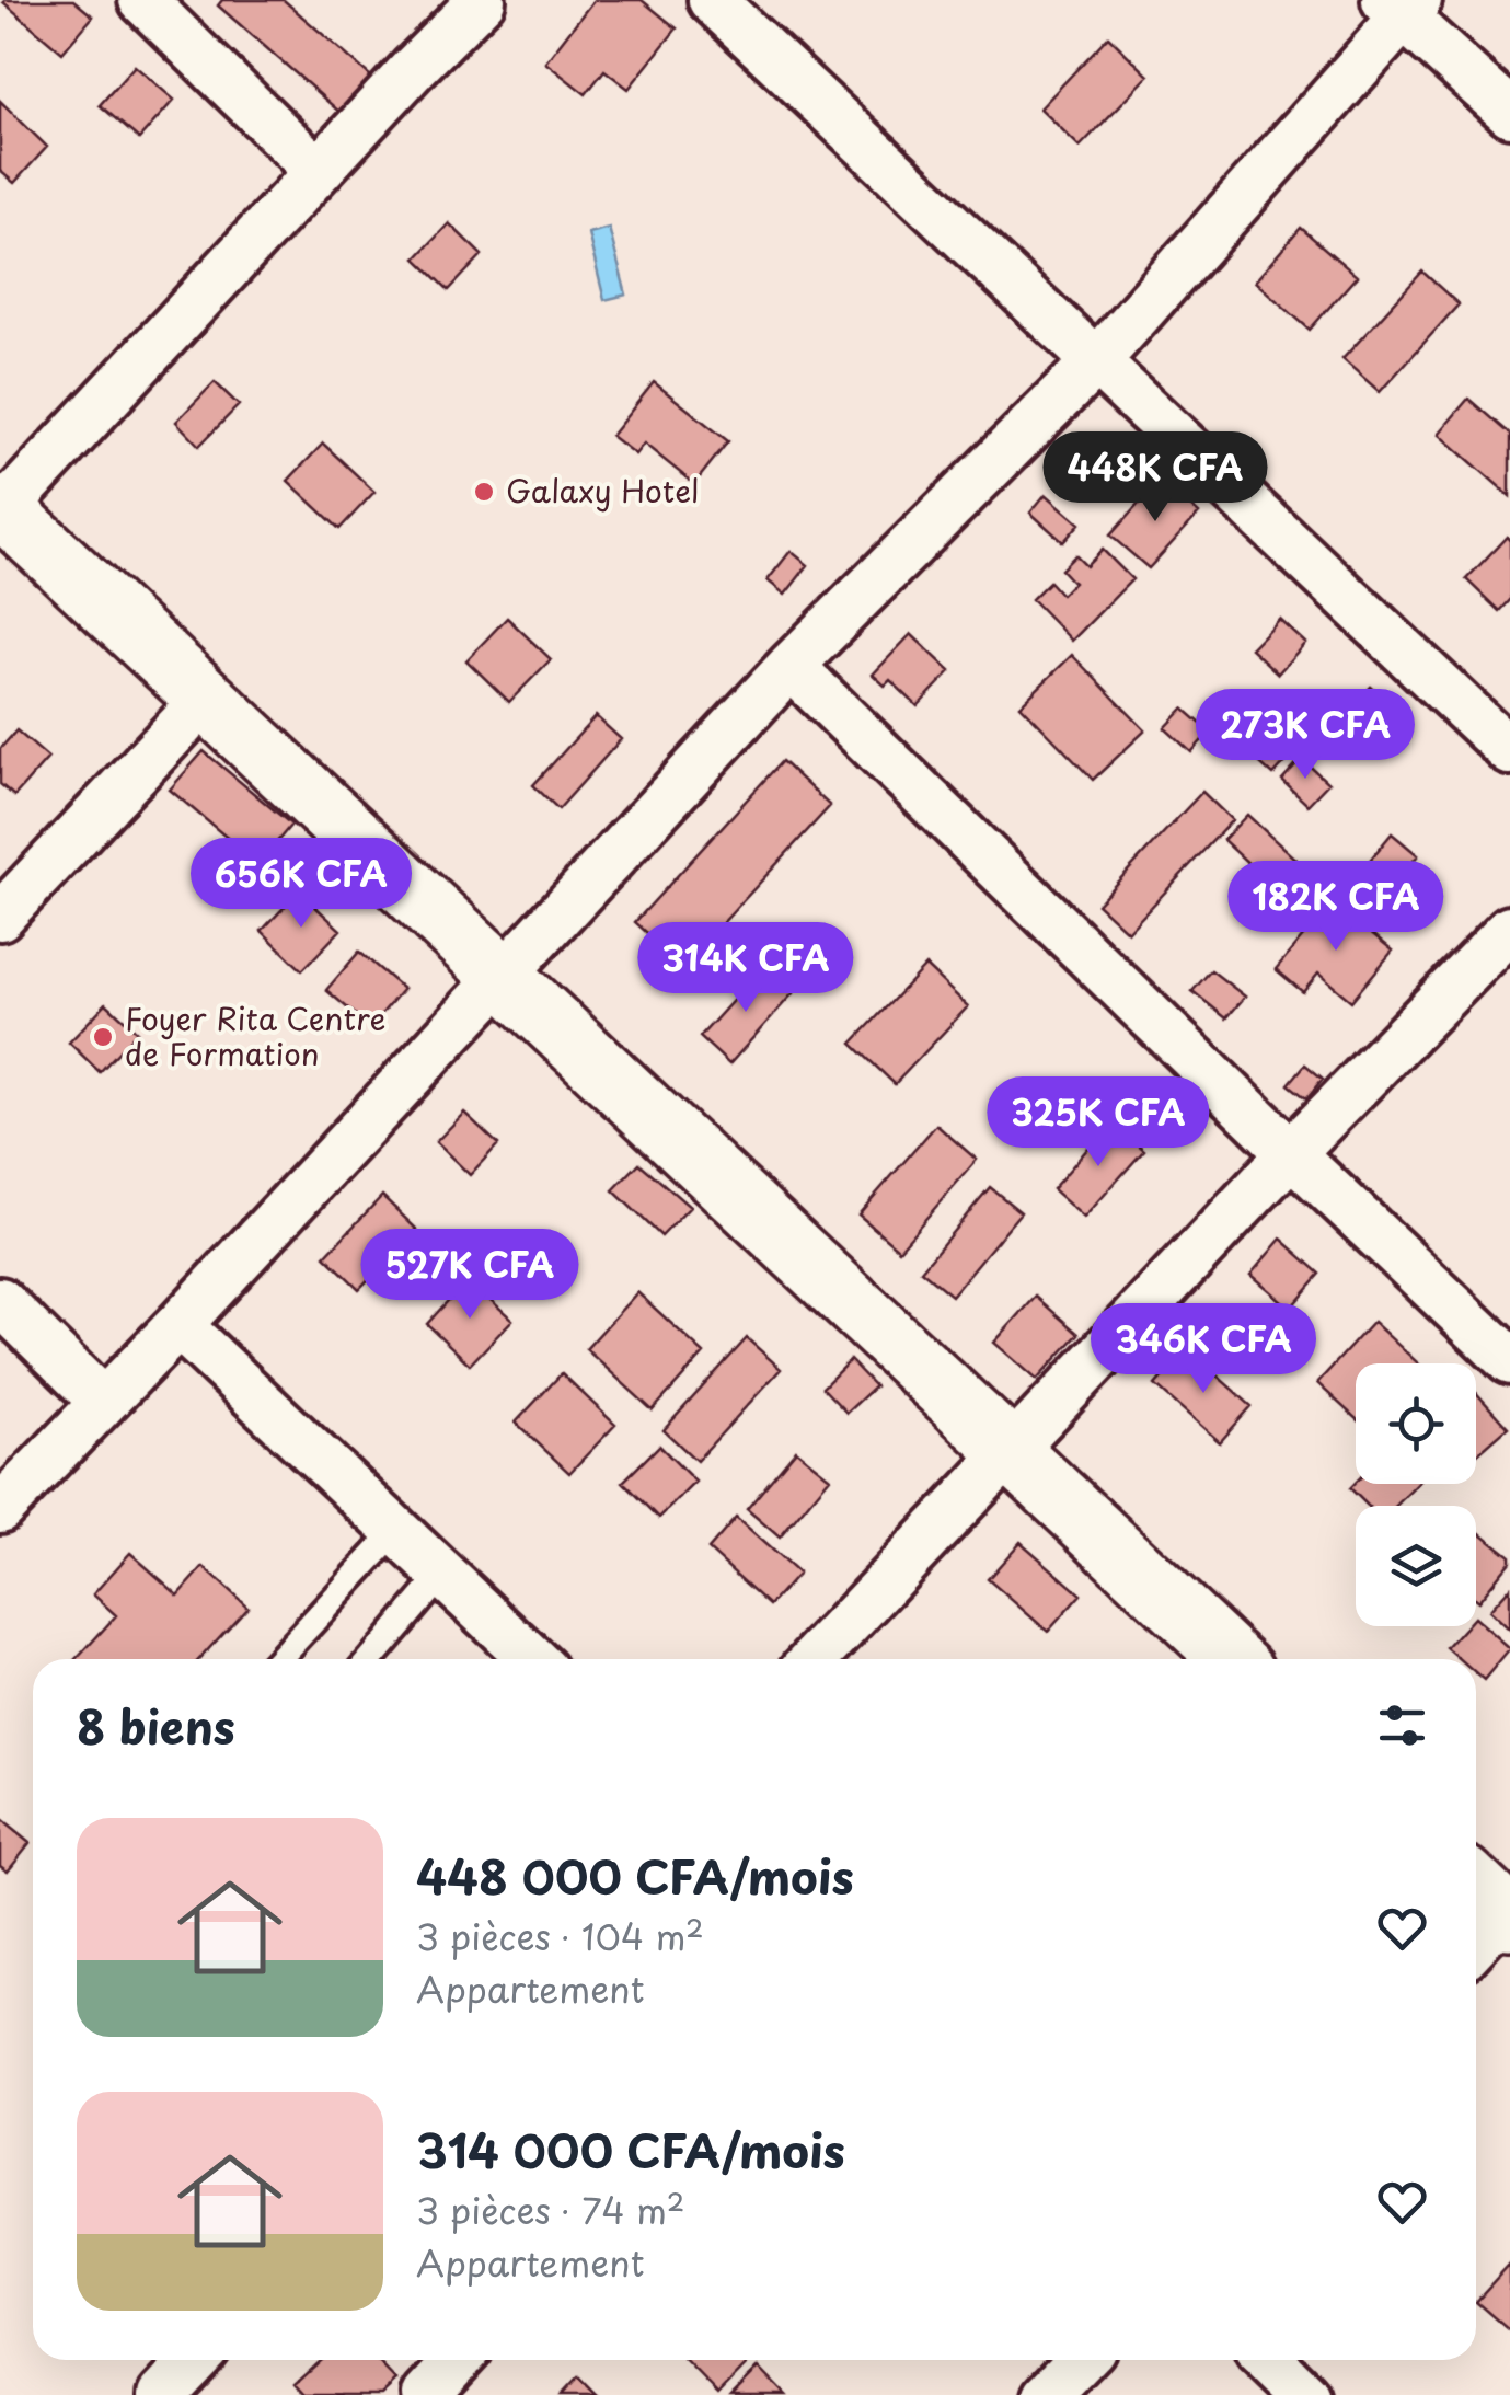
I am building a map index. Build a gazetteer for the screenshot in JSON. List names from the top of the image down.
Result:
{
  "places": ["Galaxy Hotel", "Foyer Rita Centre de Formation"],
  "page": {
    "price": [
      "448K CFA",
      "273K CFA",
      "656K CFA",
      "182K CFA",
      "314K CFA",
      "325K CFA",
      "527K CFA",
      "346K CFA"
    ],
    "heading": "8 biens",
    "list": [
      {
        "name": "448 000 CFA/mois",
        "note": "3 pièces · 104 m² · Appartement"
      },
      {
        "name": "314 000 CFA/mois",
        "note": "3 pièces · 74 m² · Appartement"
      }
    ]
  }
}
